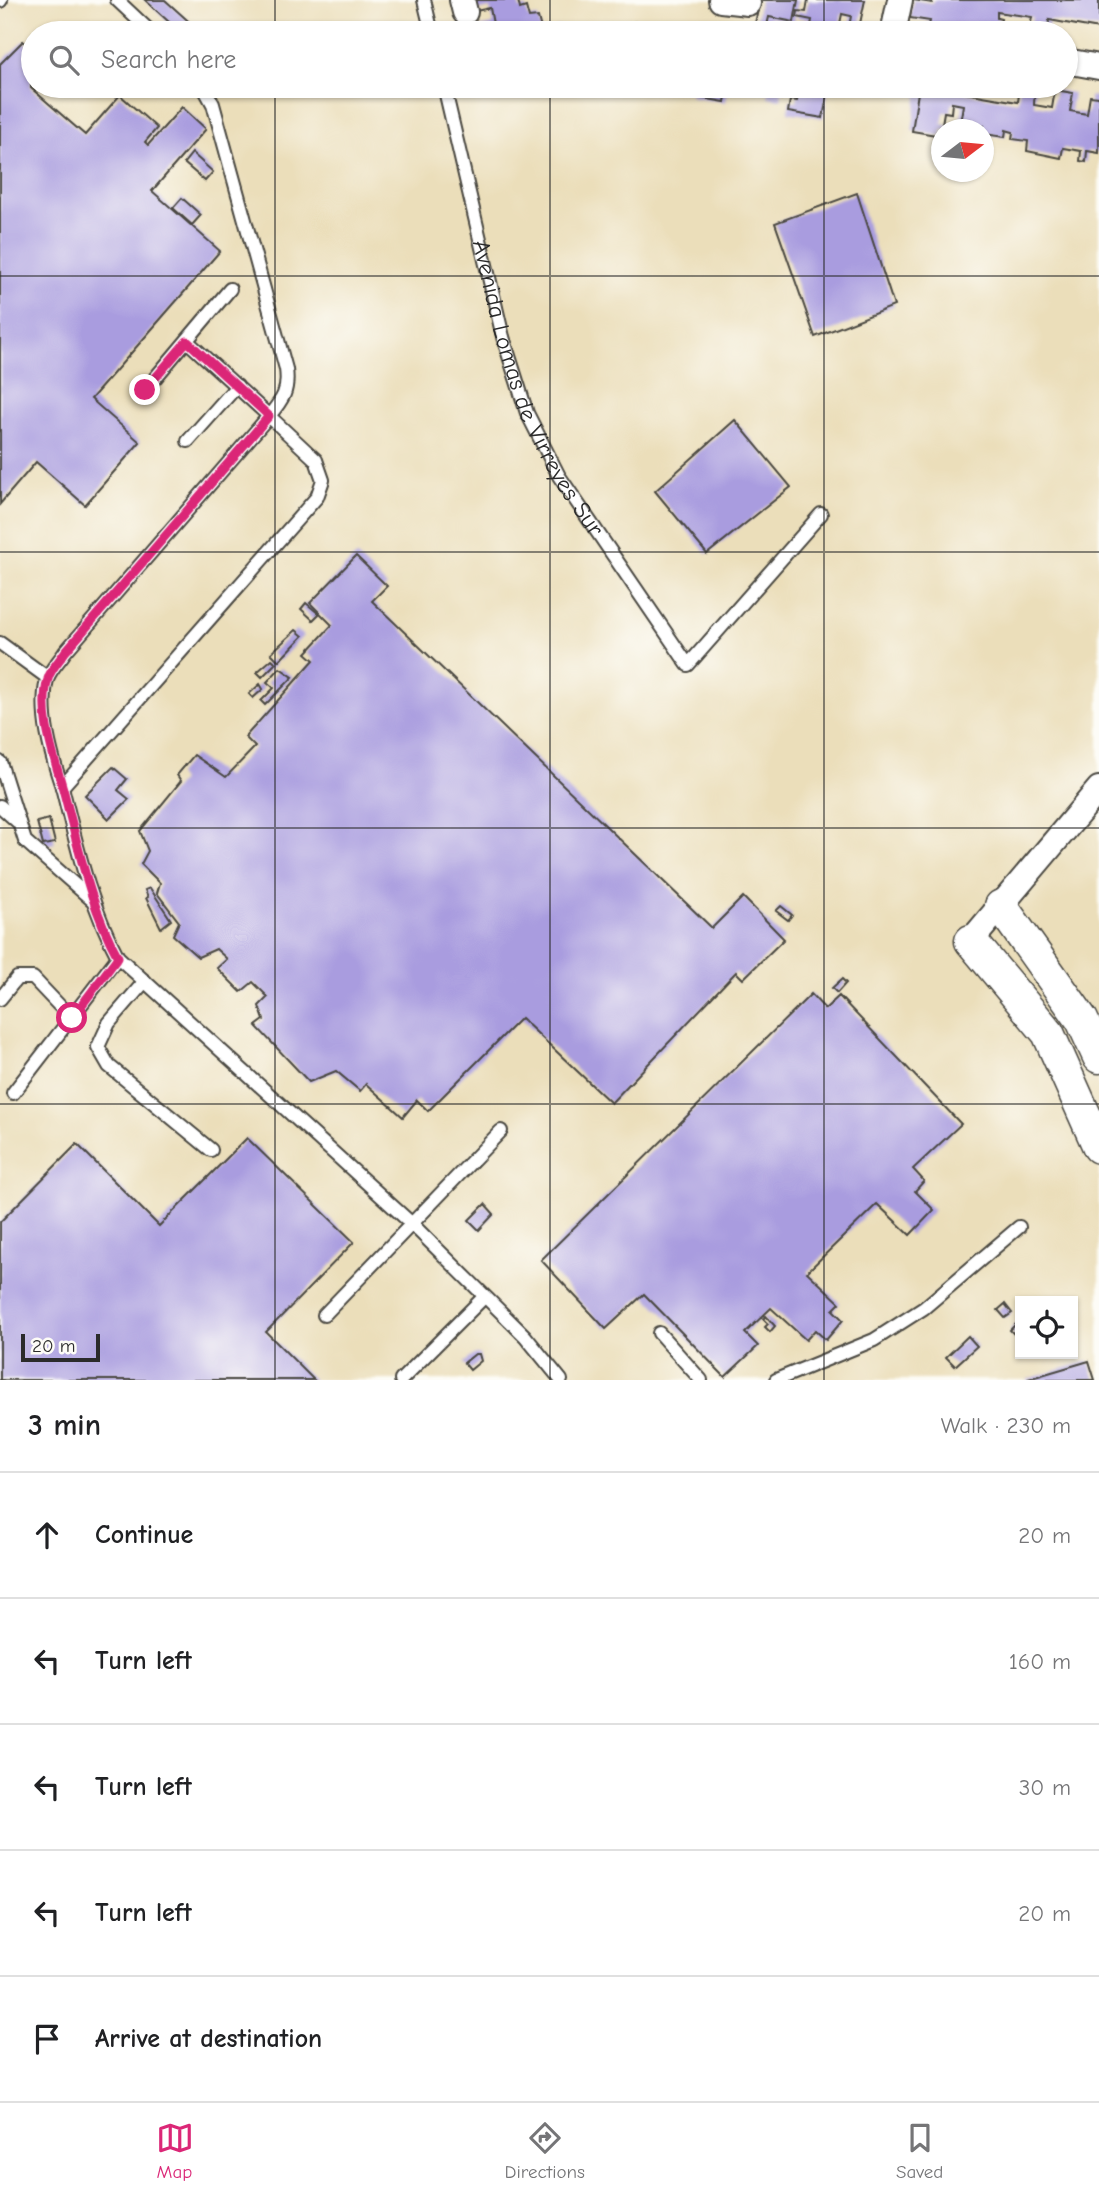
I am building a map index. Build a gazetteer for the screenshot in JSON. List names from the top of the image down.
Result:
{
  "streets": {
    "lane": ["Avenida Lomas de Virreyes Sur"]
  },
  "scale_bar": "20 m",
  "north": "right",
  "page": {
    "search": "Search here",
    "scale": "20 m",
    "heading": ["3 min", "Walk · 230 m"],
    "list": [
      ["Continue", "20 m"],
      ["Turn left", "160 m"],
      ["Turn left", "30 m"],
      ["Turn left", "20 m"],
      "Arrive at destination"
    ],
    "nav": ["Map", "Directions", "Saved"]
  }
}
